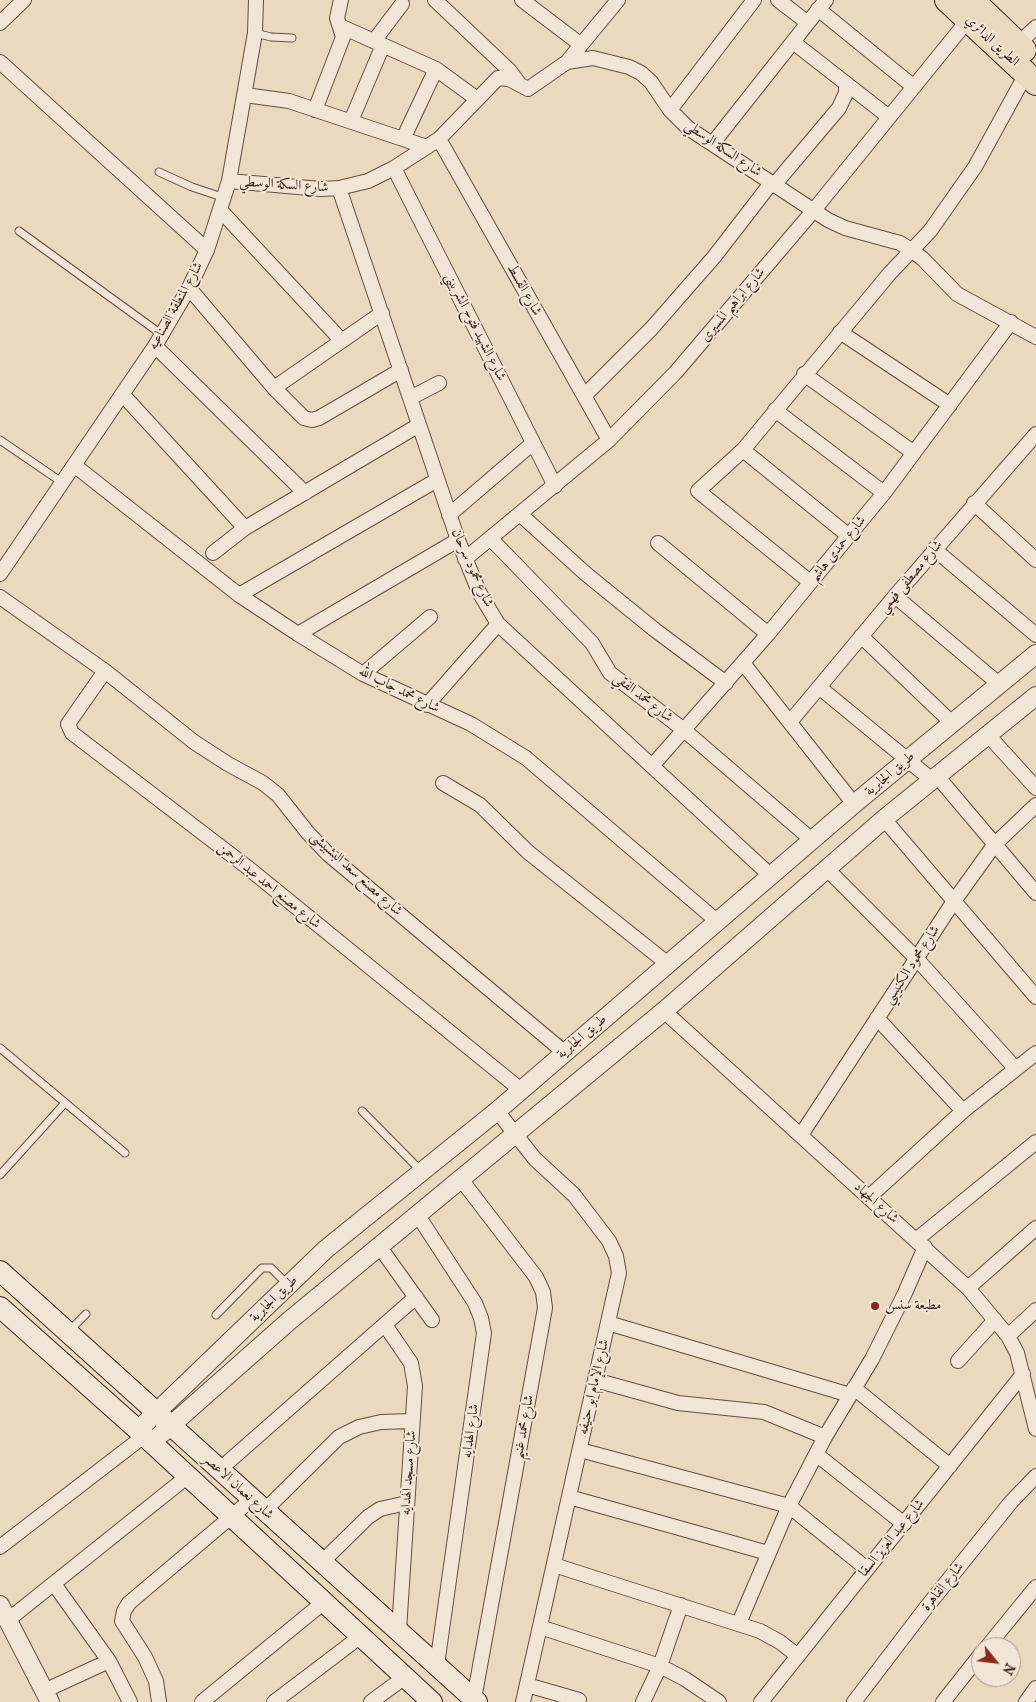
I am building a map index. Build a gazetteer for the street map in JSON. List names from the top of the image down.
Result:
{
  "streets": {
    "highway": ["الطريق الدائري"],
    "main road": ["شارع نعمان الاعصر"],
    "street": [
      "شارع السكة الوسطي",
      "شارع القسط",
      "شارع ابراهيم المسيرى",
      "شارع المنطقة الصناعيه",
      "شارع الشهيد فتوح الشربيني",
      "شارع حمدى هاشم",
      "شارع محمود سرحان",
      "شارع مصطفى فهمي",
      "شارع محمد جاب الله",
      "شارع محمد الفقي",
      "طريق الجابرية",
      "شارع مصنع سعد البشبيشى",
      "شارع مصنع احمد عبد الرحمن",
      "شارع محمود الكنيسي",
      "شارع الجهاد",
      "شارع الإمام ابو حنيفه",
      "شارع محمد غنيم",
      "شارع الهدايه",
      "شارع مسجد الهدايه",
      "شارع عبد العزيز السقا",
      "شارع القاهرة"
    ]
  },
  "crossings": [
    ["الطريق الدائري", "شارع ابراهيم المسيرى"],
    ["شارع السكة الوسطي", "شارع القسط"],
    ["شارع السكة الوسطي", "شارع ابراهيم المسيرى"],
    ["شارع السكة الوسطي", "شارع المنطقة الصناعيه"],
    ["شارع السكة الوسطي", "شارع الشهيد فتوح الشربيني"],
    ["شارع السكة الوسطي", "شارع حمدى هاشم"],
    ["شارع السكة الوسطي", "شارع محمود سرحان"],
    ["شارع القسط", "شارع ابراهيم المسيرى"],
    ["شارع ابراهيم المسيرى", "شارع الشهيد فتوح الشربيني"],
    ["شارع ابراهيم المسيرى", "شارع محمود سرحان"],
    ["شارع ابراهيم المسيرى", "شارع محمد الفقي"],
    ["شارع المنطقة الصناعيه", "شارع محمد جاب الله"],
    ["شارع حمدى هاشم", "شارع محمود سرحان"],
    ["شارع حمدى هاشم", "شارع محمد الفقي"],
    ["شارع محمود سرحان", "طريق الجابرية"],
    ["شارع محمد جاب الله", "طريق الجابرية"],
    ["شارع محمد الفقي", "طريق الجابرية"],
    ["طريق الجابرية", "شارع مصنع سعد البشبيشى"],
    ["طريق الجابرية", "شارع مصنع احمد عبد الرحمن"],
    ["طريق الجابرية", "شارع الجهاد"],
    ["طريق الجابرية", "شارع الإمام ابو حنيفه"],
    ["طريق الجابرية", "شارع محمد غنيم"],
    ["طريق الجابرية", "شارع الهدايه"],
    ["طريق الجابرية", "شارع نعمان الاعصر"],
    ["شارع مصنع سعد البشبيشى", "شارع مصنع احمد عبد الرحمن"],
    ["شارع محمود الكنيسي", "شارع الجهاد"],
    ["شارع الجهاد", "شارع عبد العزيز السقا"],
    ["شارع محمد غنيم", "شارع نعمان الاعصر"],
    ["شارع الهدايه", "شارع نعمان الاعصر"],
    ["شارع مسجد الهدايه", "شارع نعمان الاعصر"]
  ],
  "places": ["مطبعة سنس"],
  "north": "bottom right"
}
